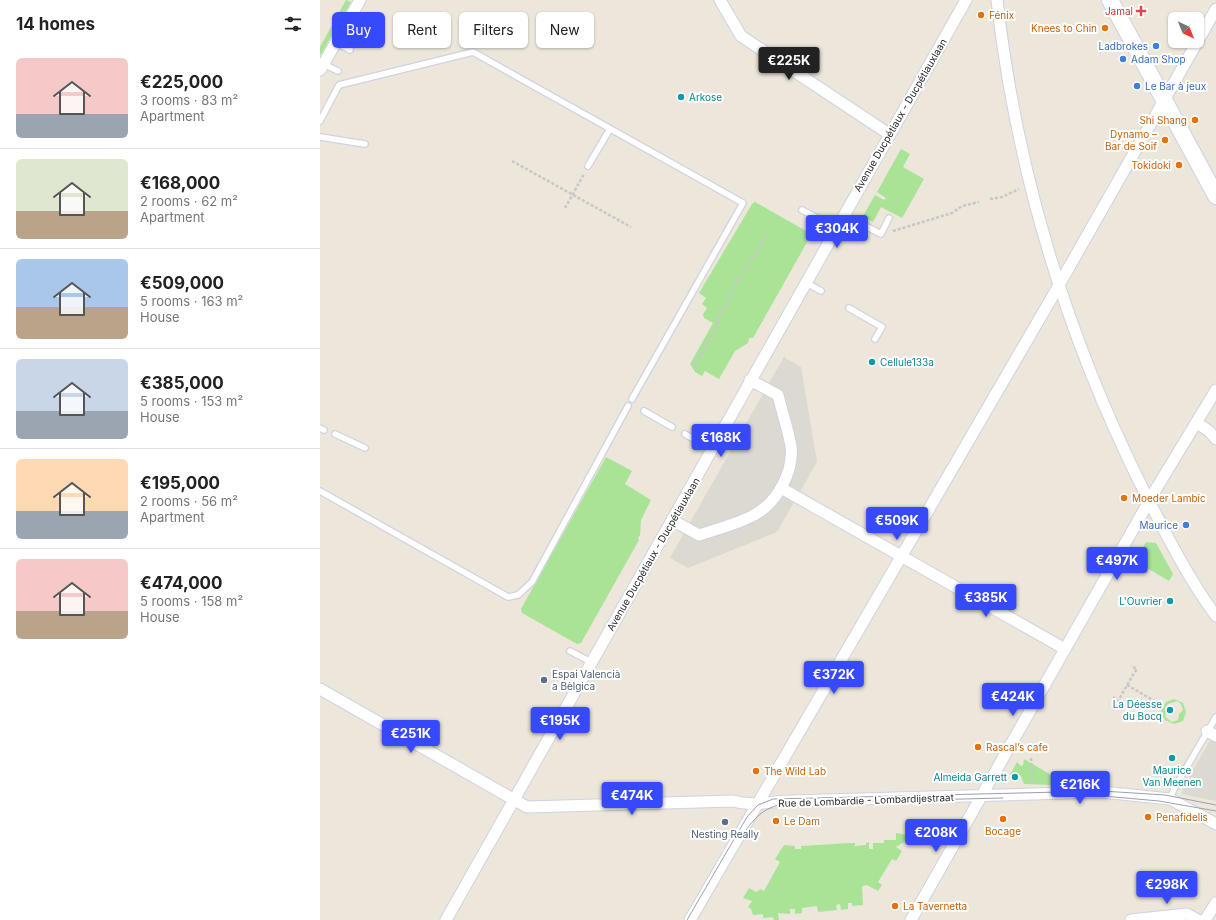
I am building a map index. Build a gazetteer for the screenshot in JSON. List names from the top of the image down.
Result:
{
  "streets": {
    "street": ["Avenue Ducpétiaux - Ducpétiauxlaan", "Rue de Lombardie - Lombardijestraat"]
  },
  "crossings": [
    ["Avenue Ducpétiaux - Ducpétiauxlaan", "Rue de Lombardie - Lombardijestraat"]
  ],
  "places": {
    "health": ["Jamal"],
    "other": [
      "Fénix",
      "Knees to Chin",
      "Ladbrokes",
      "Adam Shop",
      "Le Bar à jeux",
      "Arkose",
      "Shi Shang",
      "Dynamo – Bar de Soif",
      "Tokidoki",
      "Cellule133a",
      "Moeder Lambic",
      "Maurice",
      "L'Ouvrier",
      "Espai Valencià a Bèlgica",
      "La Déesse du Bocq",
      "Rascal’s cafe",
      "Maurice Van Meenen",
      "The Wild Lab",
      "Almeida Garrett",
      "Penafidelis",
      "Bocage",
      "Le Dam",
      "Nesting Really",
      "La Tavernetta"
    ]
  },
  "north": "bottom right",
  "page": {
    "heading": "14 homes",
    "chip": [
      "Buy",
      "Rent",
      "Filters",
      "New"
    ],
    "price": [
      "€225K",
      "€304K",
      "€168K",
      "€509K",
      "€497K",
      "€385K",
      "€372K",
      "€424K",
      "€195K",
      "€251K",
      "€216K",
      "€474K",
      "€208K",
      "€298K"
    ],
    "list": [
      {
        "name": "€225,000",
        "note": "3 rooms · 83 m² · Apartment"
      },
      {
        "name": "€168,000",
        "note": "2 rooms · 62 m² · Apartment"
      },
      {
        "name": "€509,000",
        "note": "5 rooms · 163 m² · House"
      },
      {
        "name": "€385,000",
        "note": "5 rooms · 153 m² · House"
      },
      {
        "name": "€195,000",
        "note": "2 rooms · 56 m² · Apartment"
      },
      {
        "name": "€474,000",
        "note": "5 rooms · 158 m² · House"
      }
    ]
  }
}
